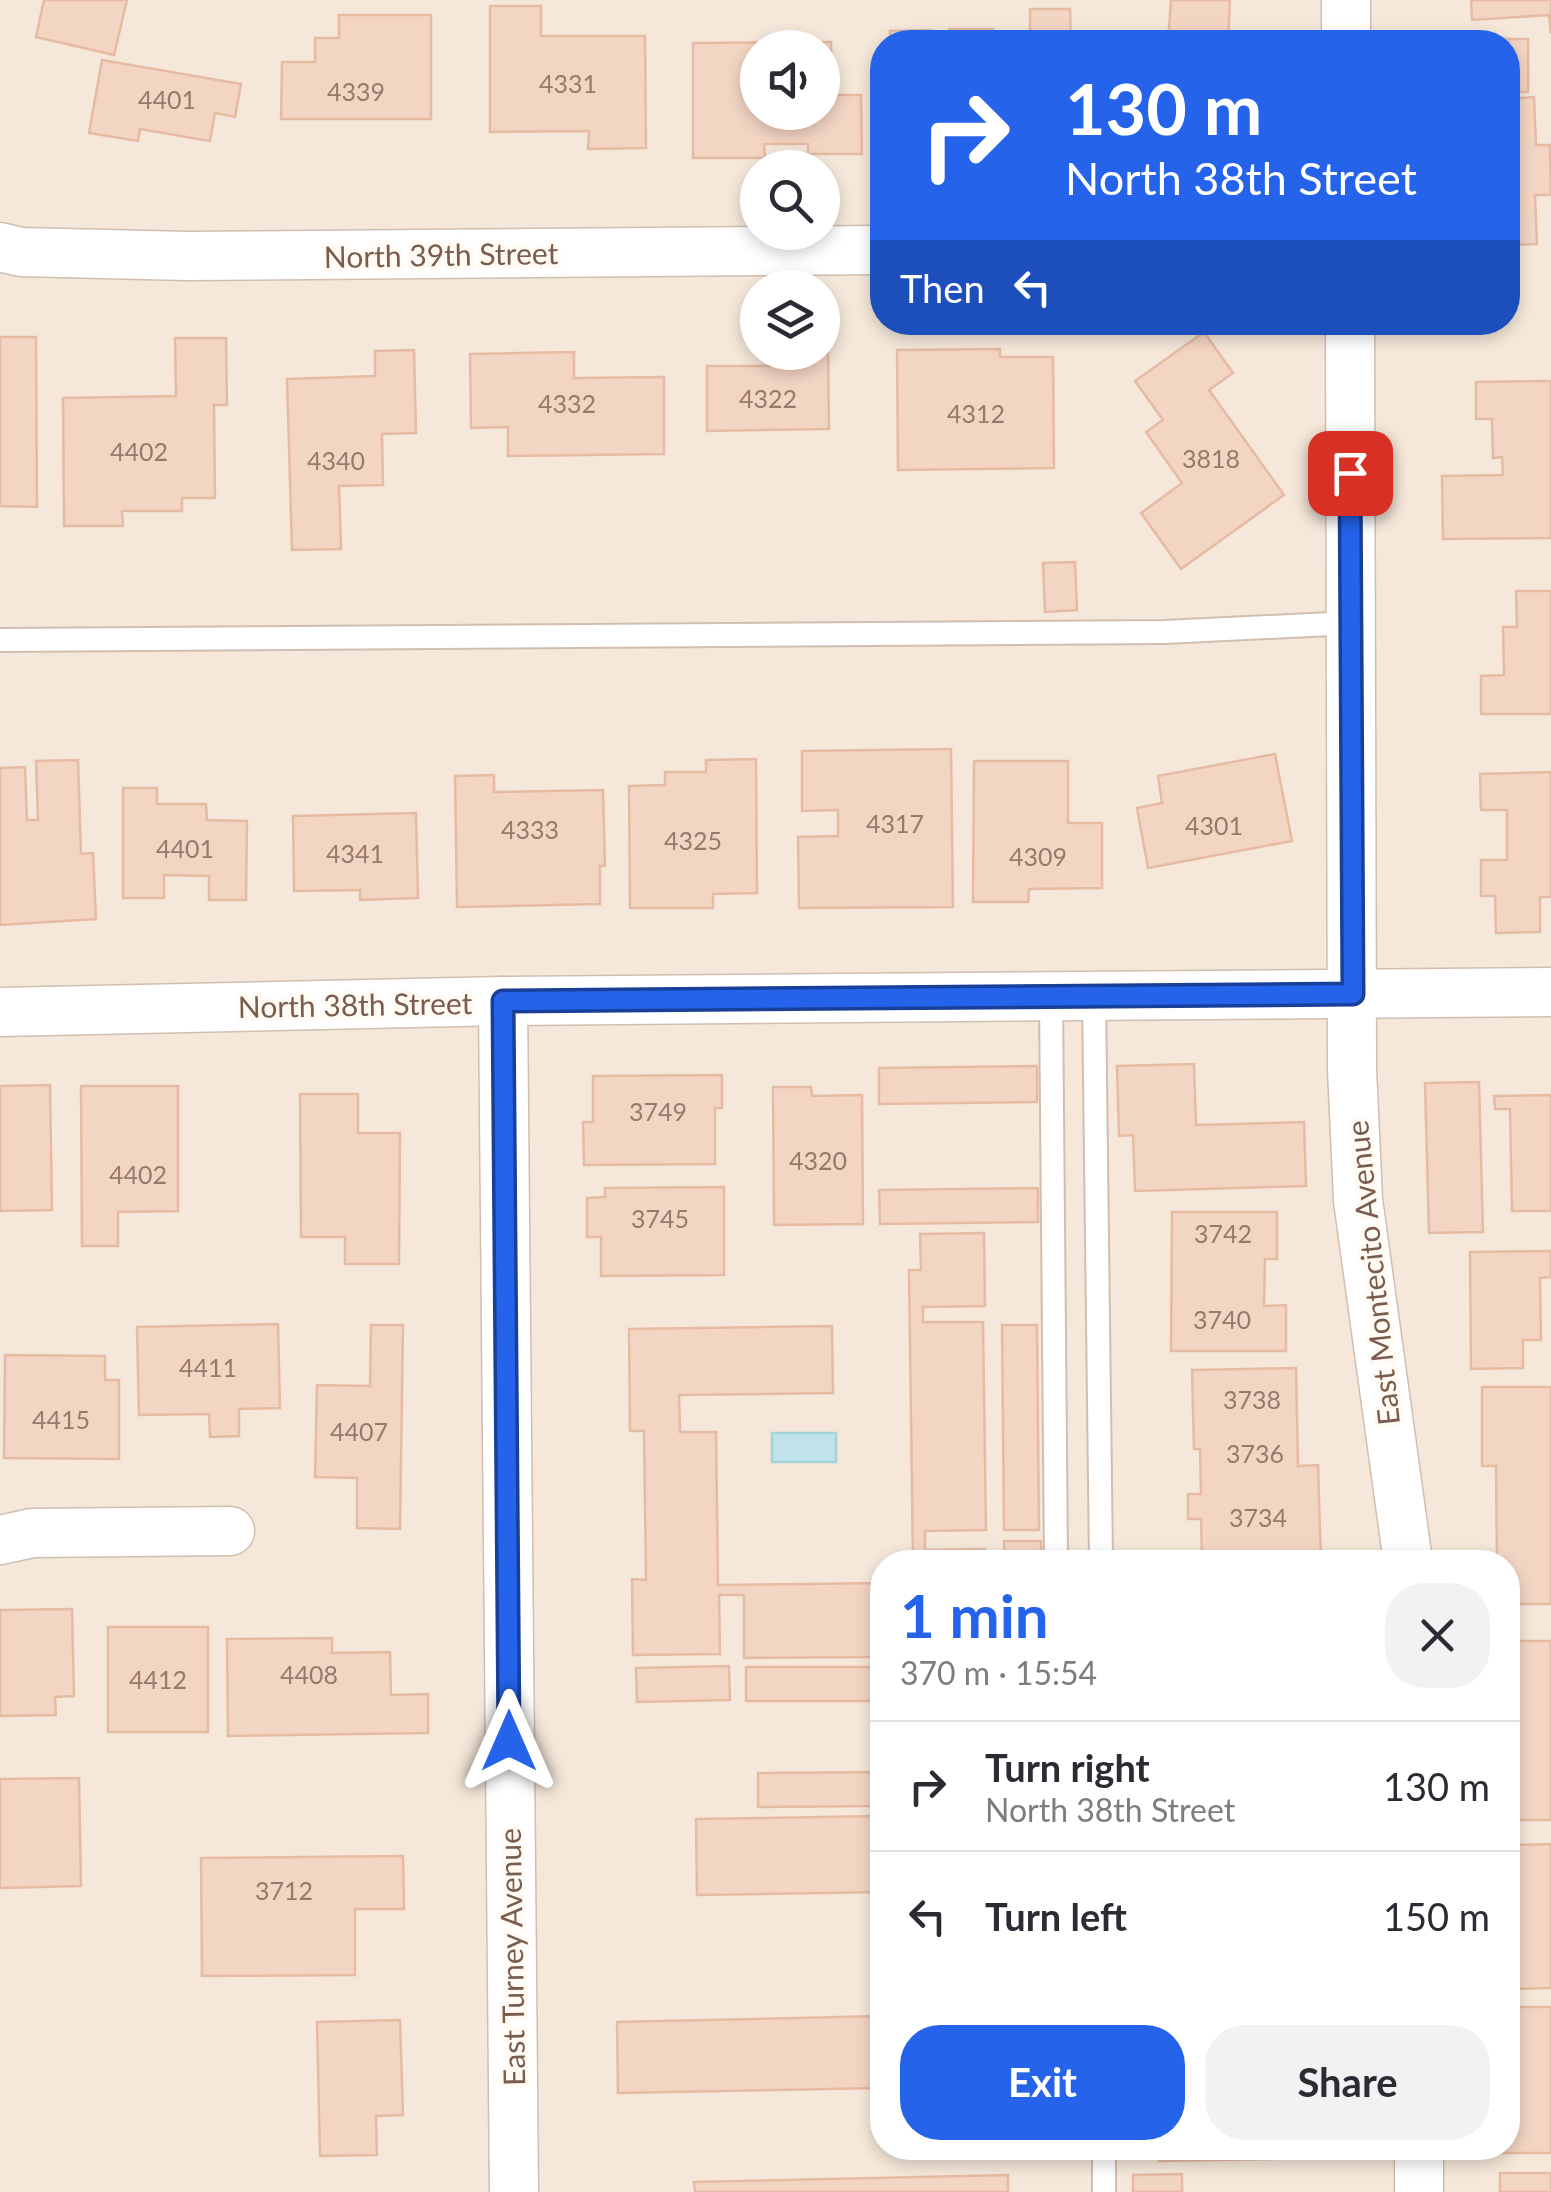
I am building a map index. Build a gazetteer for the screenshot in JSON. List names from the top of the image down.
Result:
{
  "streets": {
    "street": [
      "North 39th Street",
      "North 38th Street",
      "East Montecito Avenue",
      "East Turney Avenue"
    ]
  },
  "crossings": [
    ["North 38th Street", "East Montecito Avenue"],
    ["North 38th Street", "East Turney Avenue"]
  ],
  "house_numbers": [
    "4331",
    "4339",
    "4401",
    "4322",
    "4332",
    "4312",
    "4402",
    "3818",
    "4340",
    "4317",
    "4301",
    "4333",
    "4325",
    "4401",
    "4341",
    "4309",
    "3749",
    "4320",
    "4402",
    "3745",
    "3742",
    "3740",
    "4411",
    "3738",
    "4415",
    "4407",
    "3736",
    "3734",
    "4408",
    "4412",
    "3712"
  ],
  "page": {
    "turn": ["130 m", "North 38th Street"],
    "then": "Then",
    "heading": ["1 min", "370 m · 15:54"],
    "list": [
      {
        "name": "Turn right",
        "note": "North 38th Street",
        "value": "130 m"
      },
      {
        "name": "Turn left",
        "value": "150 m"
      }
    ],
    "buttons": ["Exit", "Share"]
  }
}
